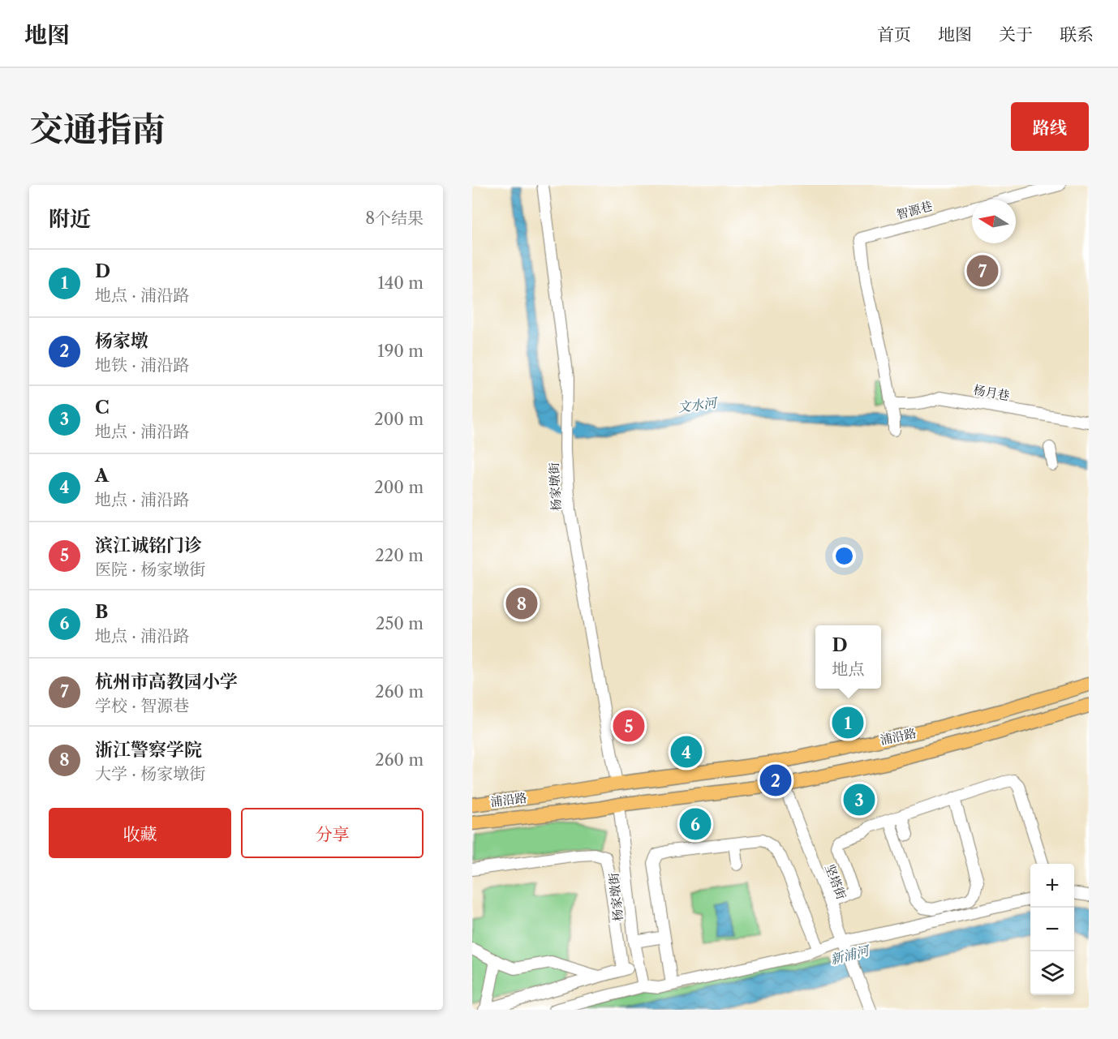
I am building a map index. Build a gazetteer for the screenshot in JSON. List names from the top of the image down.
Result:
{
  "streets": {
    "main road": ["浦沿路"],
    "street": [
      "智源巷",
      "杨月巷",
      "杨家墩街",
      "坚塔街"
    ]
  },
  "crossings": [
    ["智源巷", "杨月巷"],
    ["杨家墩街", "浦沿路"],
    ["浦沿路", "坚塔街"]
  ],
  "water": ["文水河", "新浦河"],
  "north": "left",
  "page": {
    "header": "地图",
    "nav": [
      "首页",
      "地图",
      "关于",
      "联系"
    ],
    "title": "交通指南",
    "buttons": [
      "路线",
      ["收藏", "分享"]
    ],
    "heading": ["附近", "8个结果"],
    "list": [
      {
        "mark": "1",
        "name": "D",
        "note": "地点 · 浦沿路",
        "value": "140 m"
      },
      {
        "mark": "2",
        "name": "杨家墩",
        "note": "地铁 · 浦沿路",
        "value": "190 m"
      },
      {
        "mark": "3",
        "name": "C",
        "note": "地点 · 浦沿路",
        "value": "200 m"
      },
      {
        "mark": "4",
        "name": "A",
        "note": "地点 · 浦沿路",
        "value": "200 m"
      },
      {
        "mark": "5",
        "name": "滨江诚铭门诊",
        "note": "医院 · 杨家墩街",
        "value": "220 m"
      },
      {
        "mark": "6",
        "name": "B",
        "note": "地点 · 浦沿路",
        "value": "250 m"
      },
      {
        "mark": "7",
        "name": "杭州市高教园小学",
        "note": "学校 · 智源巷",
        "value": "260 m"
      },
      {
        "mark": "8",
        "name": "浙江警察学院",
        "note": "大学 · 杨家墩街",
        "value": "260 m"
      }
    ],
    "pins": [
      "7",
      "8",
      "1",
      "5",
      "4",
      "2",
      "3",
      "6"
    ],
    "popup": ["D", "地点"],
    "map_buttons": ["+", "−"]
  }
}
